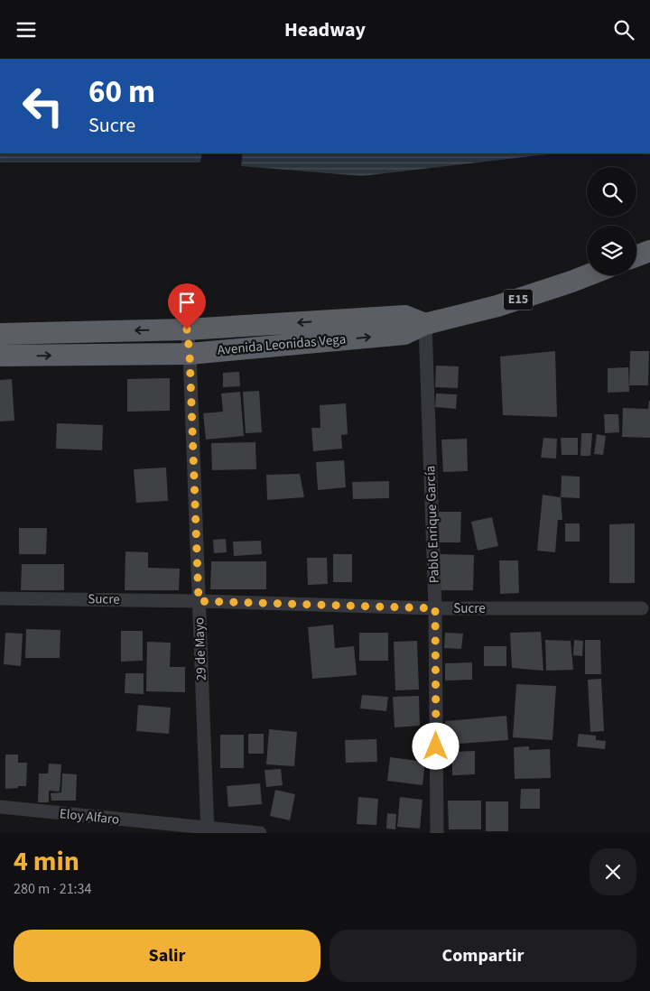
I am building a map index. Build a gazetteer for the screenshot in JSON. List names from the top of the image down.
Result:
{
  "streets": {
    "highway": ["E15", "Avenida Leonidas Vega"],
    "street": [
      "Pablo Enrique García",
      "Sucre",
      "29 de Mayo",
      "Eloy Alfaro"
    ]
  },
  "crossings": [
    ["Avenida Leonidas Vega", "Pablo Enrique García"],
    ["Avenida Leonidas Vega", "29 de Mayo"],
    ["Pablo Enrique García", "Sucre"],
    ["Sucre", "29 de Mayo"],
    ["29 de Mayo", "Eloy Alfaro"]
  ],
  "page": {
    "header": "Headway",
    "turn": ["60 m", "Sucre"],
    "heading": ["4 min", "280 m · 21:34"],
    "buttons": ["Salir", "Compartir"]
  }
}
